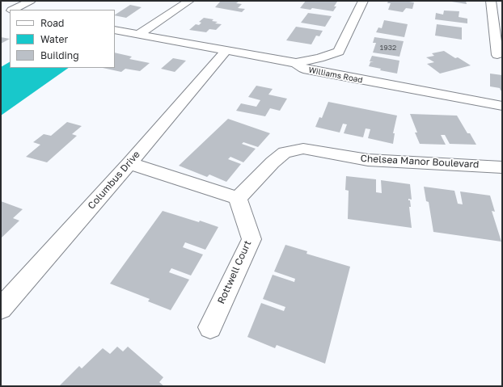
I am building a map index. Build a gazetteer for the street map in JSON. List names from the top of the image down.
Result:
{
  "streets": {
    "street": [
      "Williams Road",
      "Chelsea Manor Boulevard",
      "Columbus Drive",
      "Rottwell Court"
    ]
  },
  "crossings": [
    ["Williams Road", "Columbus Drive"],
    ["Chelsea Manor Boulevard", "Rottwell Court"]
  ],
  "house_numbers": ["1932"],
  "legend": ["Road", "Water", "Building"]
}
